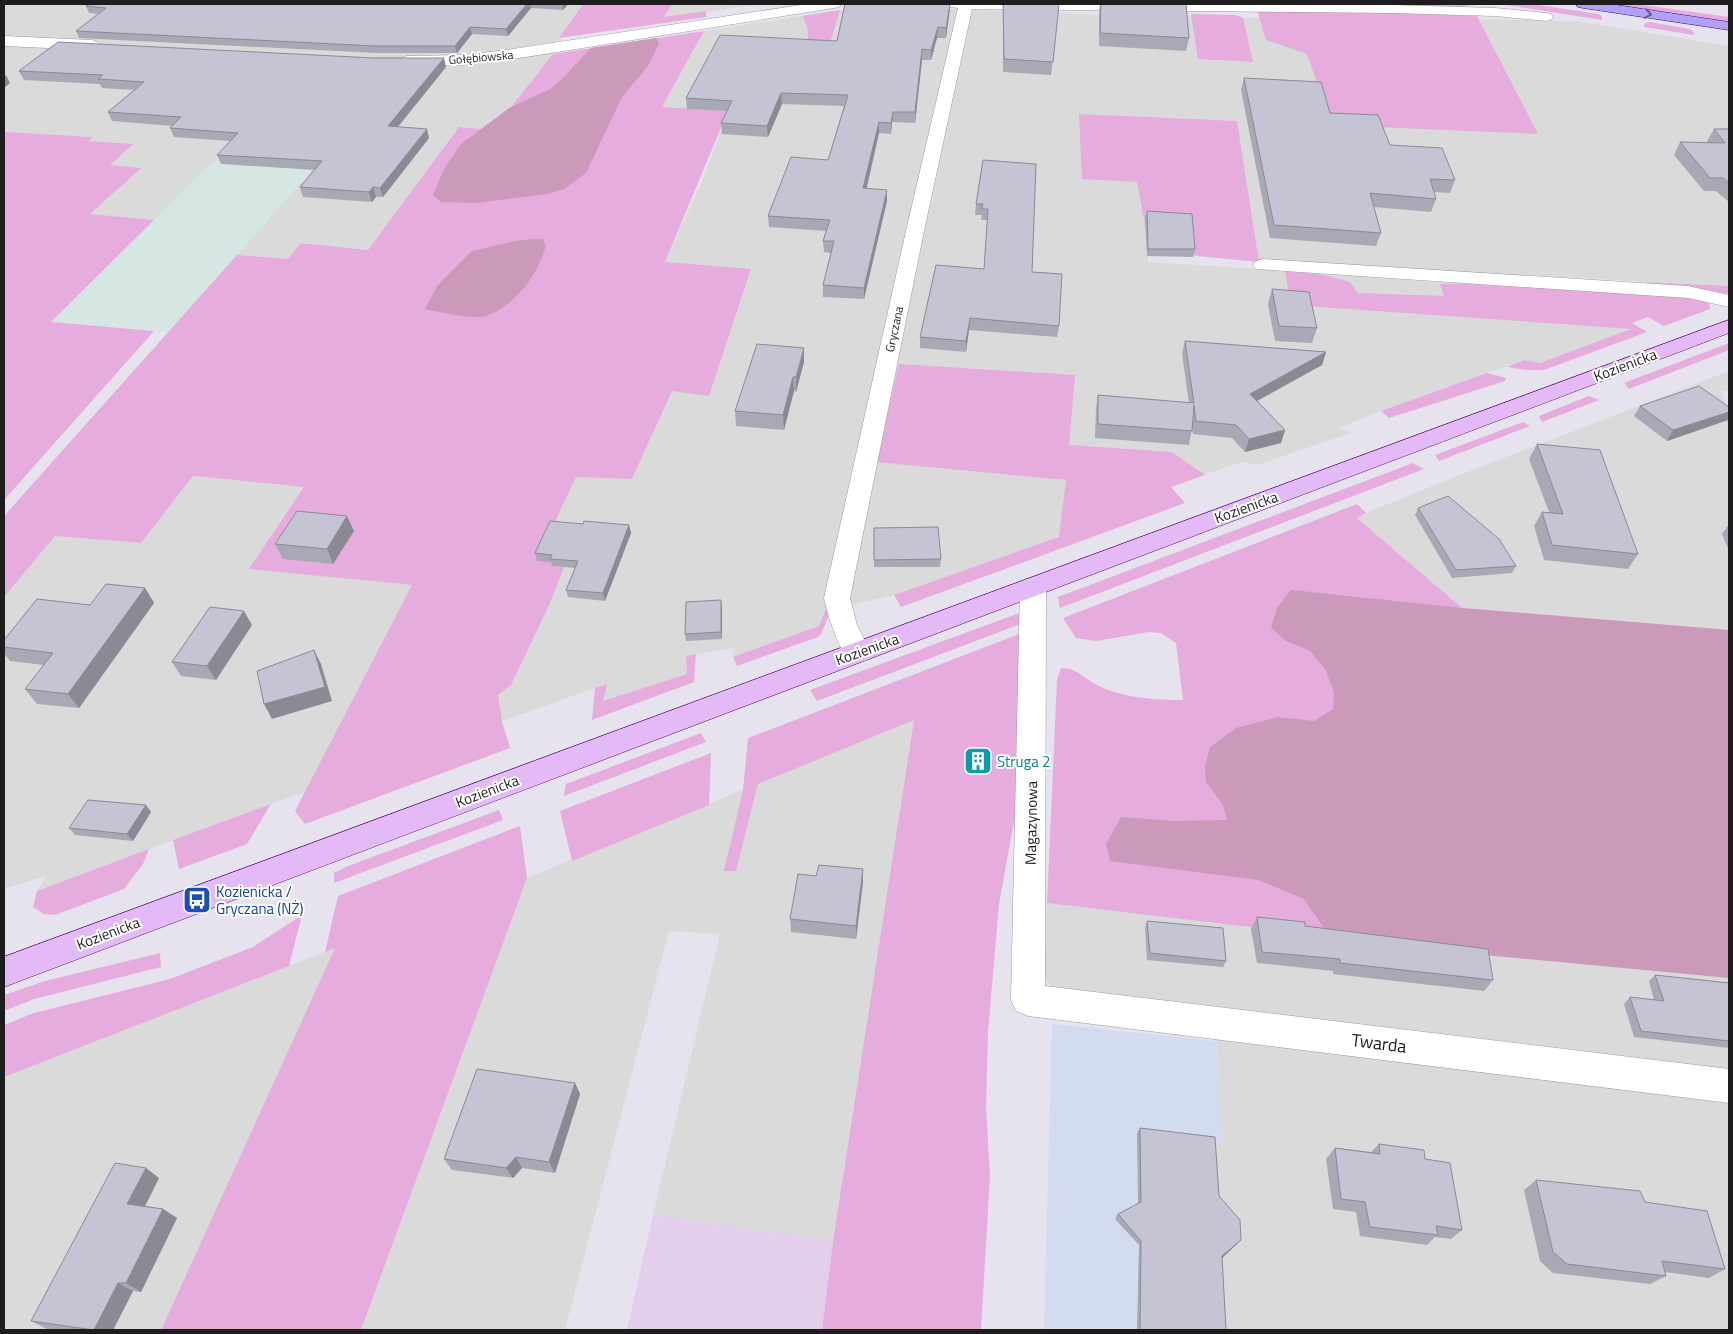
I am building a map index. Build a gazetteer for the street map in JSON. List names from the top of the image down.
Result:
{
  "streets": {
    "main road": ["Kozienicka"],
    "street": [
      "Gołębiowska",
      "Gryczana",
      "Magazynowa",
      "Twarda"
    ]
  },
  "crossings": [
    ["Gryczana", "Kozienicka"],
    ["Kozienicka", "Magazynowa"],
    ["Magazynowa", "Twarda"]
  ],
  "places": {
    "building": ["Struga 2"],
    "bus stop": ["Kozienicka / Gryczana (NŻ)"]
  }
}
